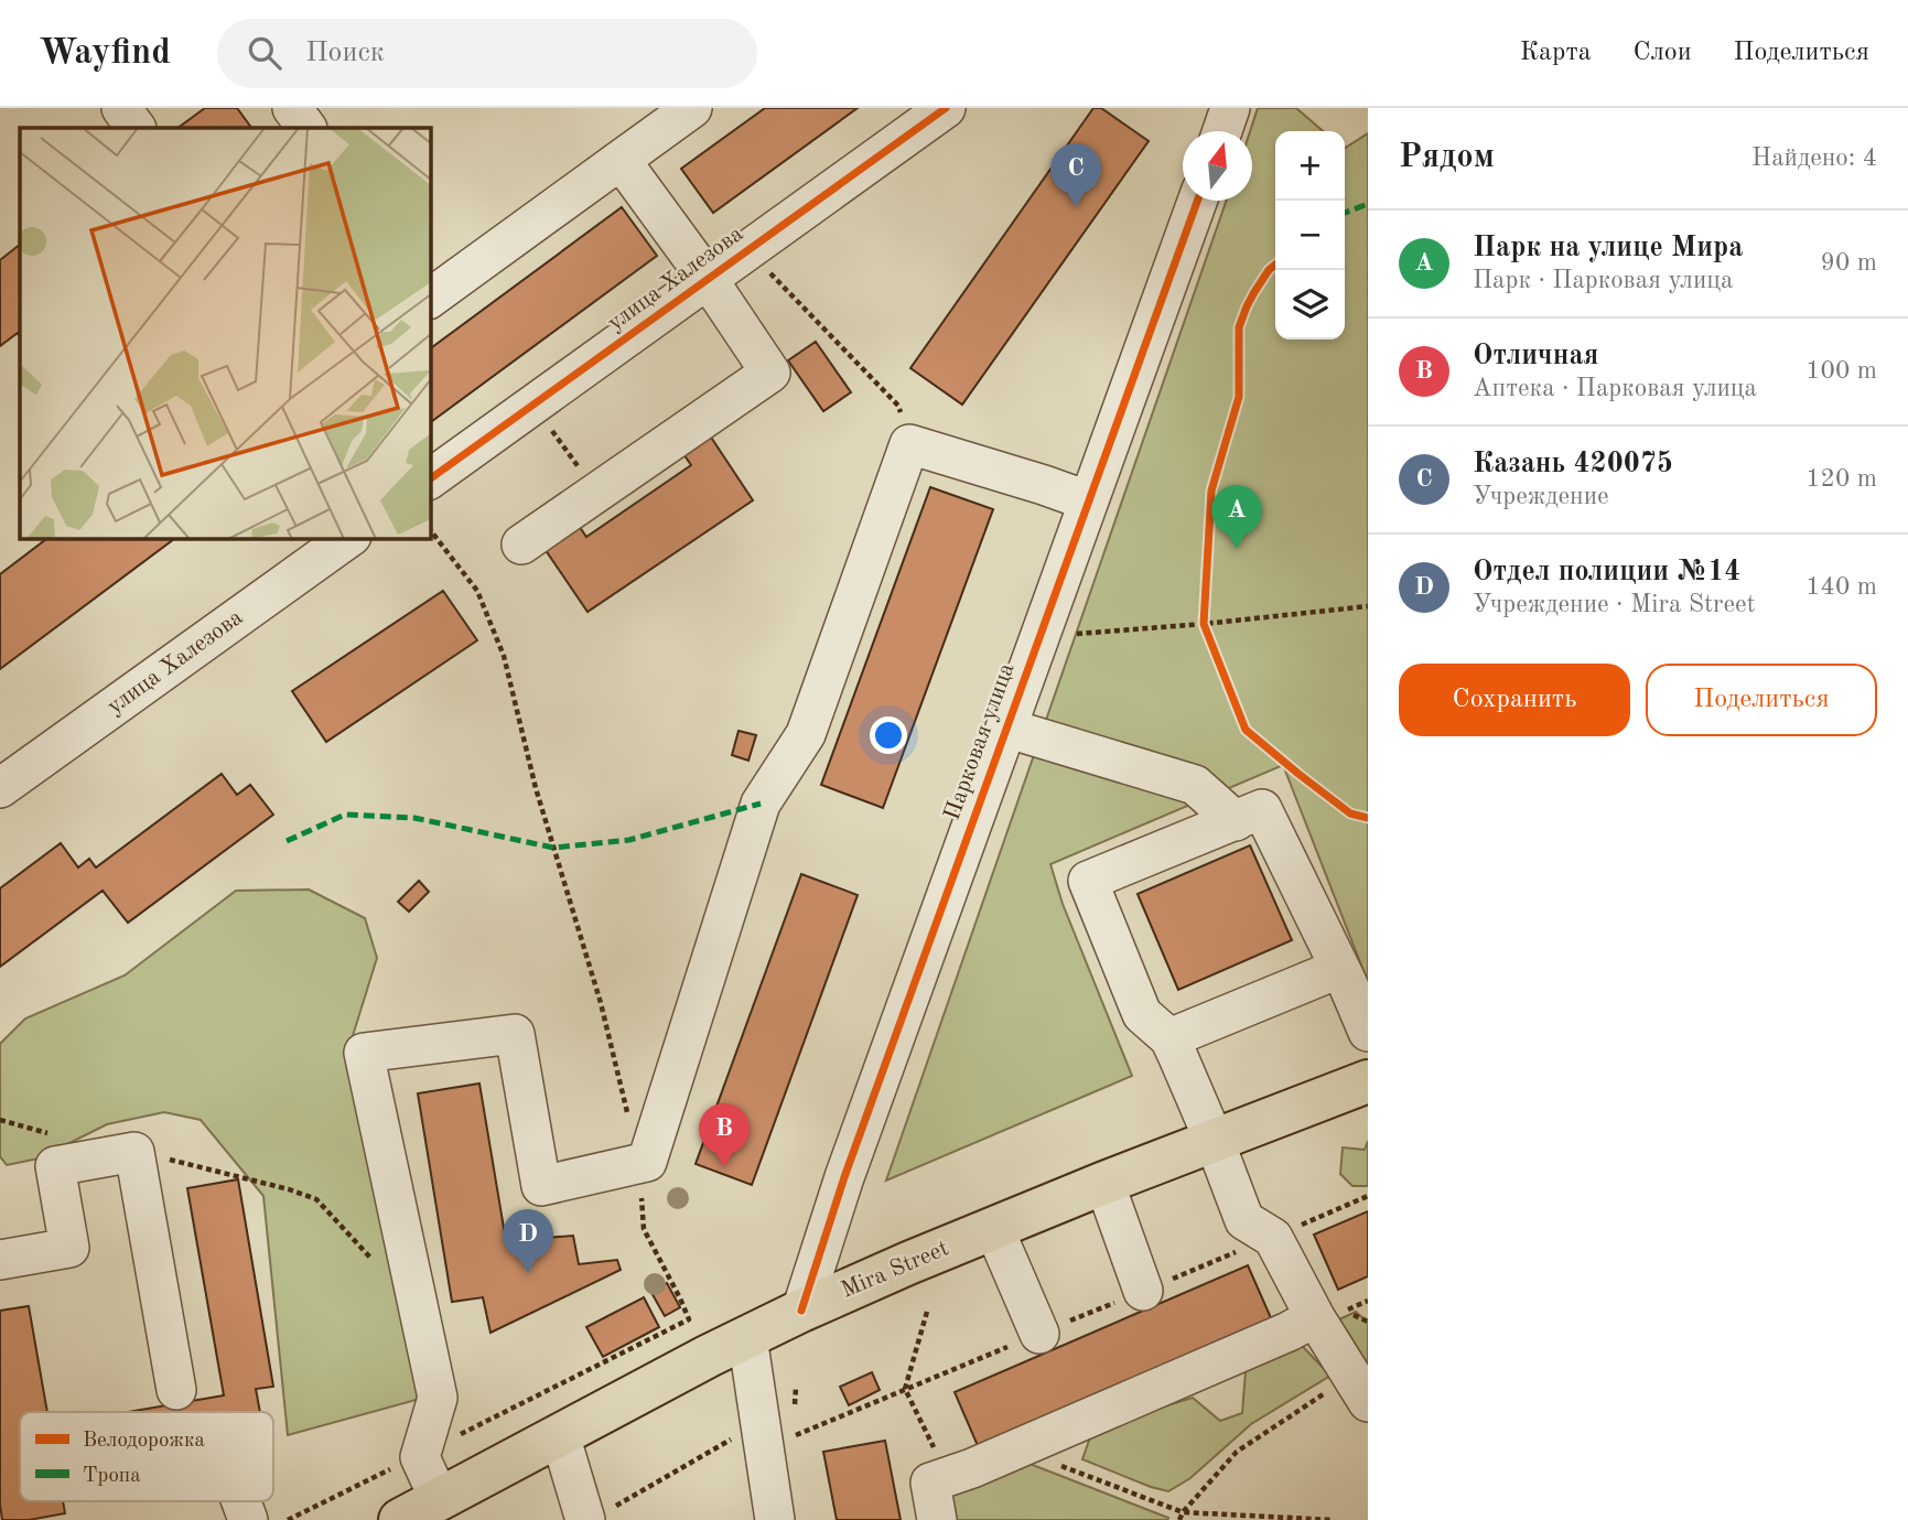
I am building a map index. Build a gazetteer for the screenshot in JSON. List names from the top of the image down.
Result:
{
  "streets": {
    "main road": ["Mira Street"],
    "street": ["улица Халезова", "Парковая улица"]
  },
  "crossings": [
    ["Парковая улица", "Mira Street"]
  ],
  "legend": ["Велодорожка", "Тропа"],
  "north": "top",
  "page": {
    "header": "Wayfind",
    "search": "Поиск",
    "nav": ["Карта", "Слои", "Поделиться"],
    "heading": ["Рядом", "Найдено: 4"],
    "map_buttons": ["+", "−"],
    "pins": [
      "C",
      "A",
      "B",
      "D"
    ],
    "list": [
      {
        "mark": "A",
        "name": "Парк на улице Мира",
        "note": "Парк · Парковая улица",
        "value": "90 m"
      },
      {
        "mark": "B",
        "name": "Отличная",
        "note": "Аптека · Парковая улица",
        "value": "100 m"
      },
      {
        "mark": "C",
        "name": "Казань 420075",
        "note": "Учреждение",
        "value": "120 m"
      },
      {
        "mark": "D",
        "name": "Отдел полиции №14",
        "note": "Учреждение · Mira Street",
        "value": "140 m"
      }
    ],
    "buttons": ["Сохранить", "Поделиться"]
  }
}
